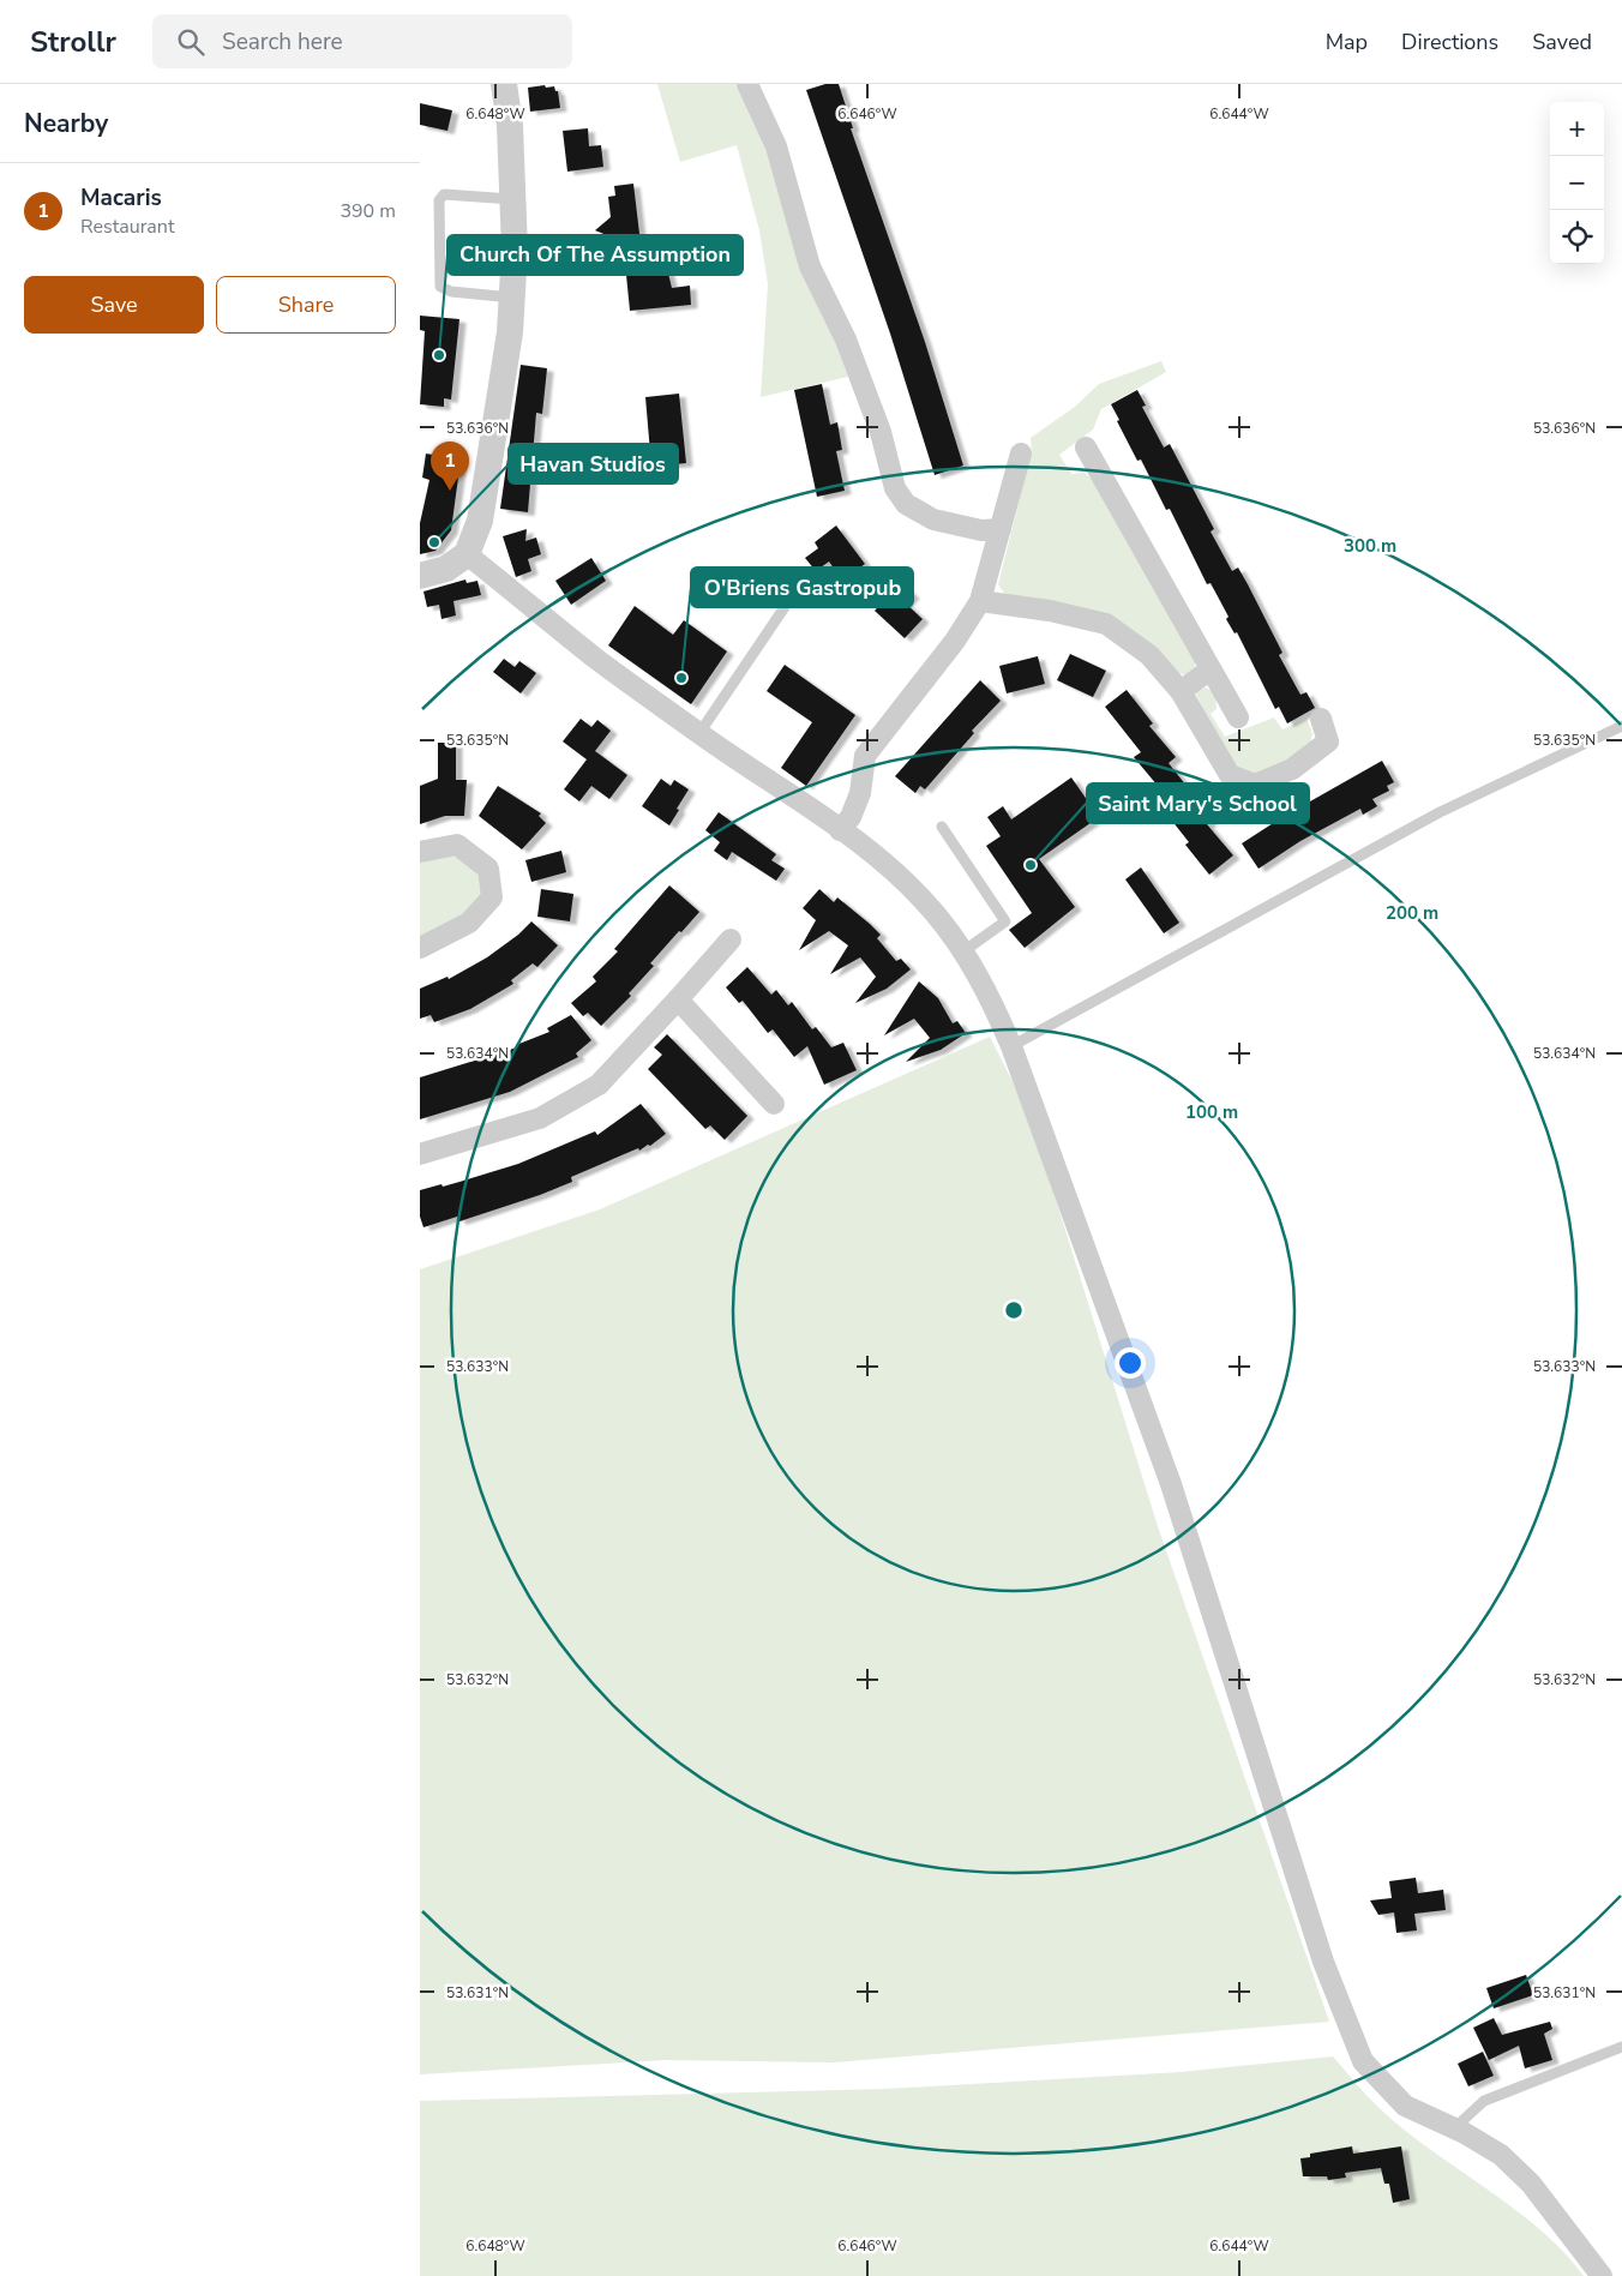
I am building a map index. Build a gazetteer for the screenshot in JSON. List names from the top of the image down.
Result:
{
  "places": [
    "Church Of The Assumption",
    "Havan Studios",
    "O'Briens Gastropub",
    "Saint Mary's School"
  ],
  "page": {
    "header": "Strollr",
    "search": "Search here",
    "nav": ["Map", "Directions", "Saved"],
    "heading": "Nearby",
    "map_buttons": ["+", "−"],
    "list": [
      {
        "mark": "1",
        "name": "Macaris",
        "note": "Restaurant",
        "value": "390 m"
      }
    ],
    "buttons": ["Save", "Share"],
    "pins": "1"
  },
  "coordinates": [
    "6.648°W",
    "6.646°W",
    "6.644°W",
    "53.636°N",
    "53.635°N",
    "53.634°N",
    "53.633°N",
    "53.632°N",
    "53.631°N"
  ],
  "rings": ["300 m", "200 m", "100 m"]
}
